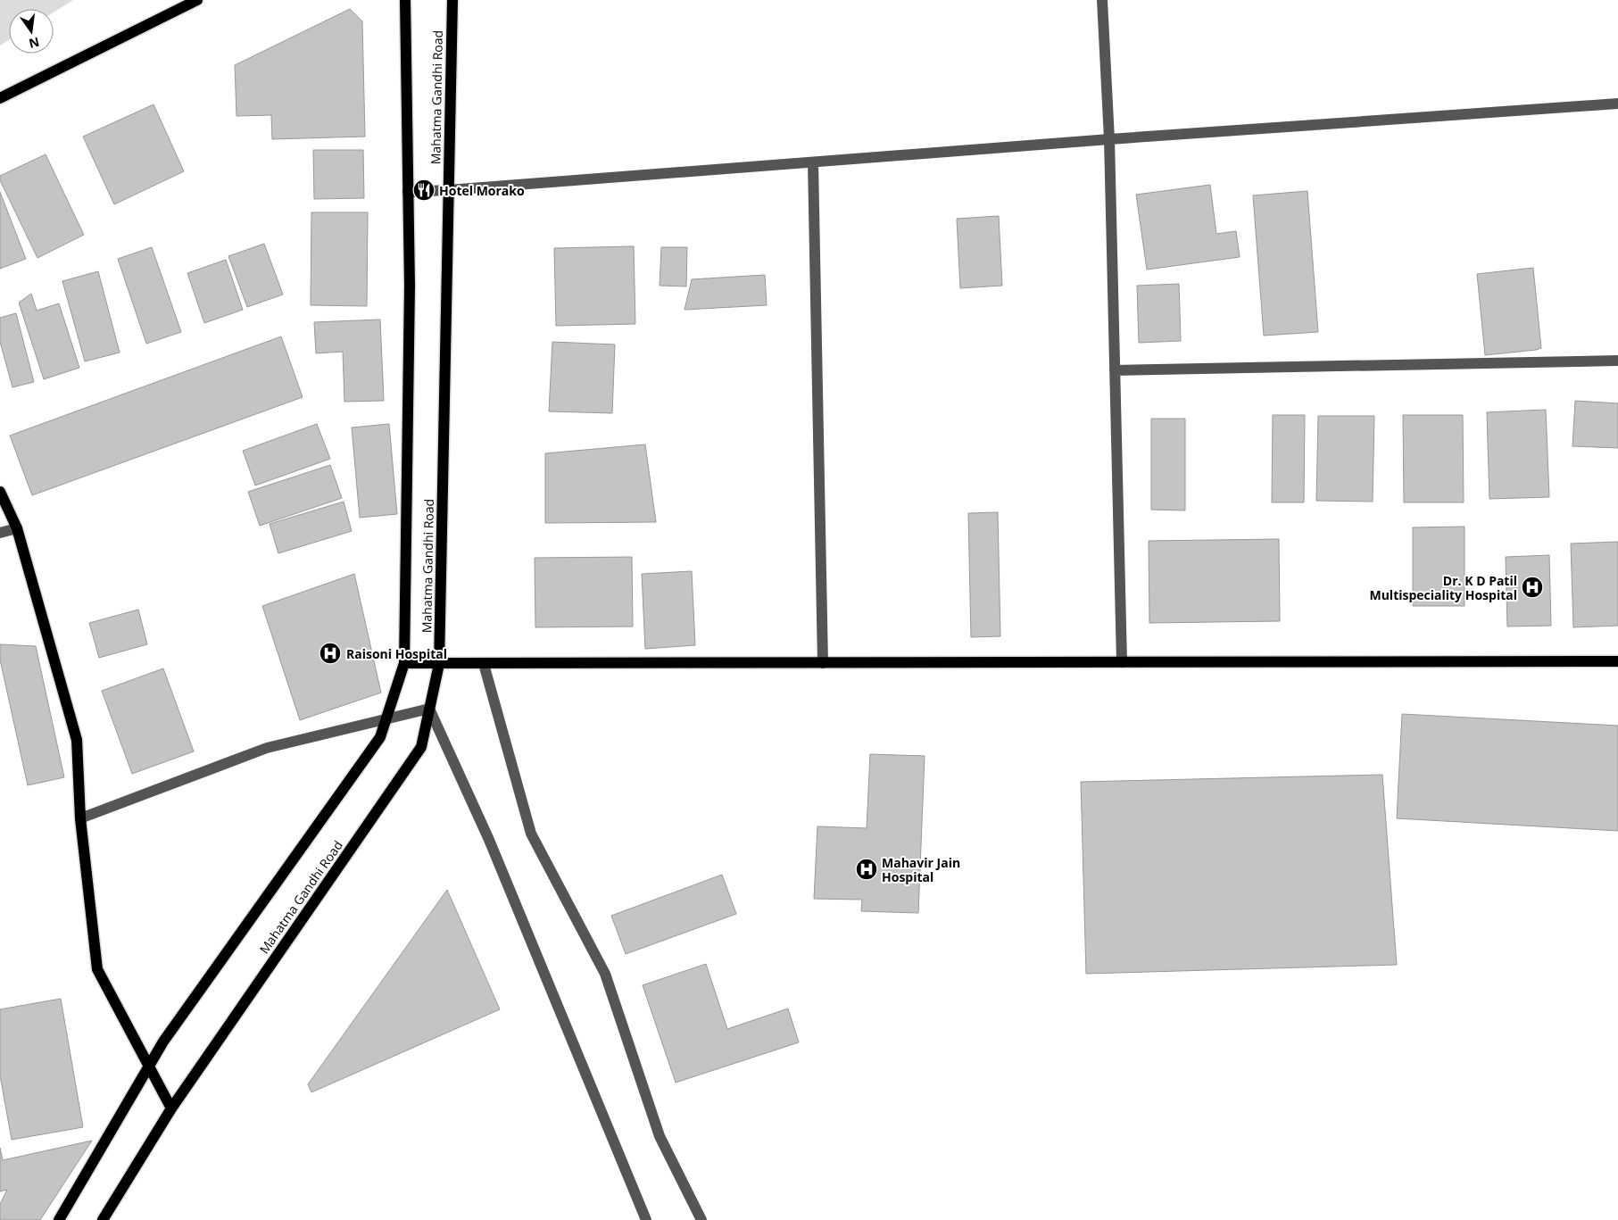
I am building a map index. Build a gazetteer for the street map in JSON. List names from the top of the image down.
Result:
{
  "streets": {
    "main road": ["Mahatma Gandhi Road"]
  },
  "places": {
    "restaurant": ["Hotel Morako"],
    "hospital": ["Dr. K D Patil Multispeciality Hospital", "Raisoni Hospital", "Mahavir Jain Hospital"]
  },
  "north": "bottom"
}
